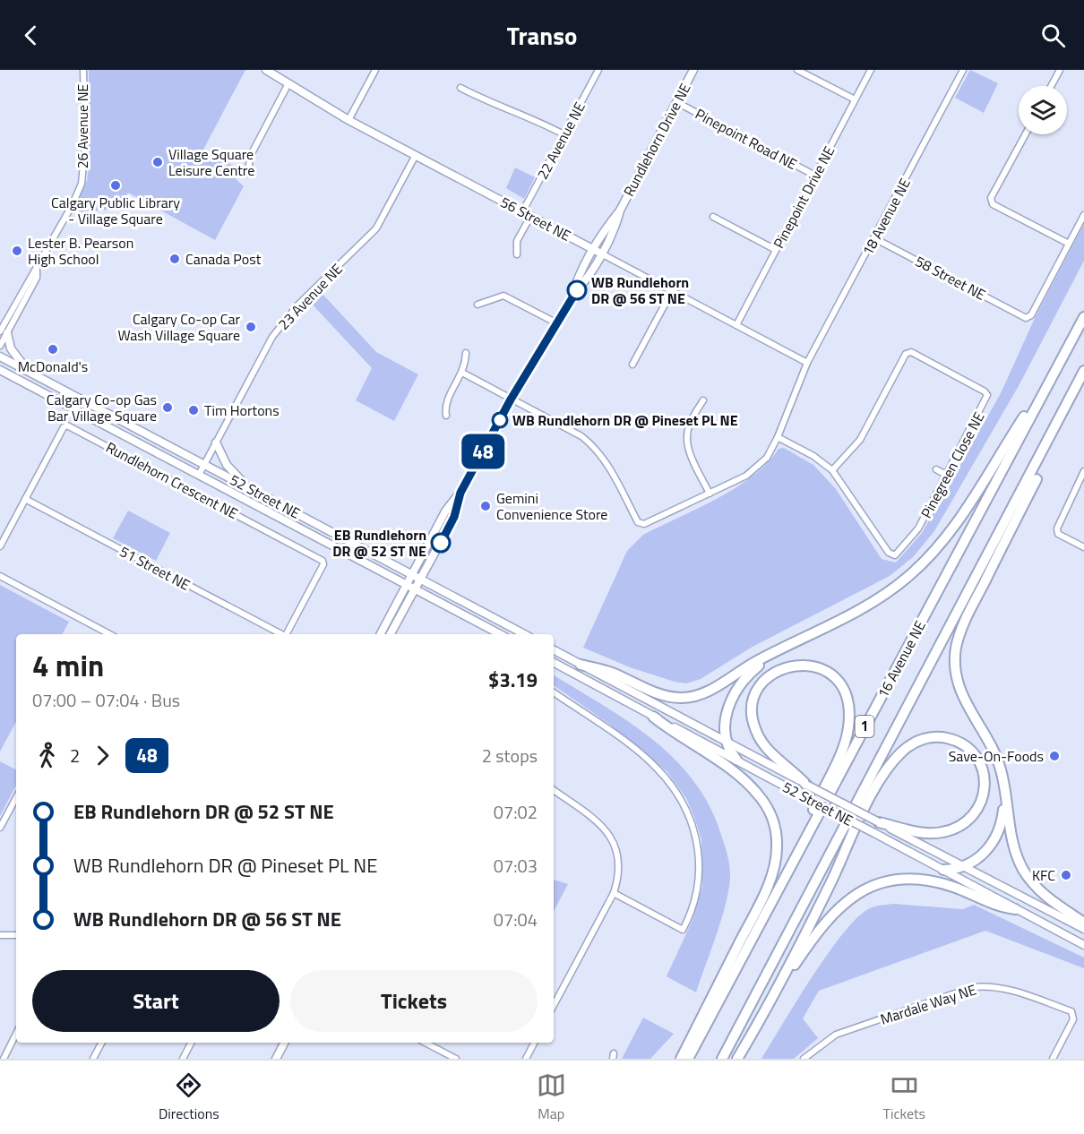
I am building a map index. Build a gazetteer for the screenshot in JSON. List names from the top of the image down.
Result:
{
  "streets": {
    "highway": ["16 Avenue NE", "1"],
    "main road": ["Rundlehorn Drive NE", "56 Street NE", "52 Street NE"],
    "street": [
      "26 Avenue NE",
      "Pinepoint Road NE",
      "22 Avenue NE",
      "Pinepoint Drive NE",
      "18 Avenue NE",
      "58 Street NE",
      "23 Avenue NE",
      "Pinegreen Close NE",
      "Rundlehorn Crescent NE",
      "51 Street NE",
      "Mardale Way NE"
    ]
  },
  "crossings": [
    ["Pinepoint Road NE", "Rundlehorn Drive NE"],
    ["Pinepoint Road NE", "Pinepoint Drive NE"],
    ["Rundlehorn Drive NE", "18 Avenue NE"],
    ["Rundlehorn Drive NE", "56 Street NE"],
    ["Rundlehorn Drive NE", "52 Street NE"],
    ["22 Avenue NE", "56 Street NE"],
    ["Pinepoint Drive NE", "56 Street NE"],
    ["18 Avenue NE", "56 Street NE"],
    ["18 Avenue NE", "58 Street NE"],
    ["18 Avenue NE", "Pinegreen Close NE"],
    ["56 Street NE", "23 Avenue NE"],
    ["23 Avenue NE", "52 Street NE"],
    ["Rundlehorn Crescent NE", "51 Street NE"]
  ],
  "places": [
    "Village Square Leisure Centre",
    "Calgary Public Library - Village Square",
    "Lester B. Pearson High School",
    "Canada Post",
    "WB Rundlehorn DR @ 56 ST NE",
    "Calgary Co-op Car Wash Village Square",
    "McDonald's",
    "Calgary Co-op Gas Bar Village Square",
    "Tim Hortons",
    "WB Rundlehorn DR @ Pineset PL NE",
    "Gemini Convenience Store",
    "EB Rundlehorn DR @ 52 ST NE",
    "Save-On-Foods",
    "KFC"
  ],
  "lines": ["bus line 48"],
  "page": {
    "header": "Transo",
    "on_map": "48",
    "heading": ["4 min", "07:00 – 07:04 · Bus", "$3.19"],
    "legs": ["2", "48", "2 stops"],
    "list": [
      {
        "name": "EB Rundlehorn DR @ 52 ST NE",
        "value": "07:02"
      },
      {
        "name": "WB Rundlehorn DR @ Pineset PL NE",
        "value": "07:03"
      },
      {
        "name": "WB Rundlehorn DR @ 56 ST NE",
        "value": "07:04"
      }
    ],
    "buttons": ["Start", "Tickets"],
    "tabs": ["Directions", "Map", "Tickets"]
  }
}
